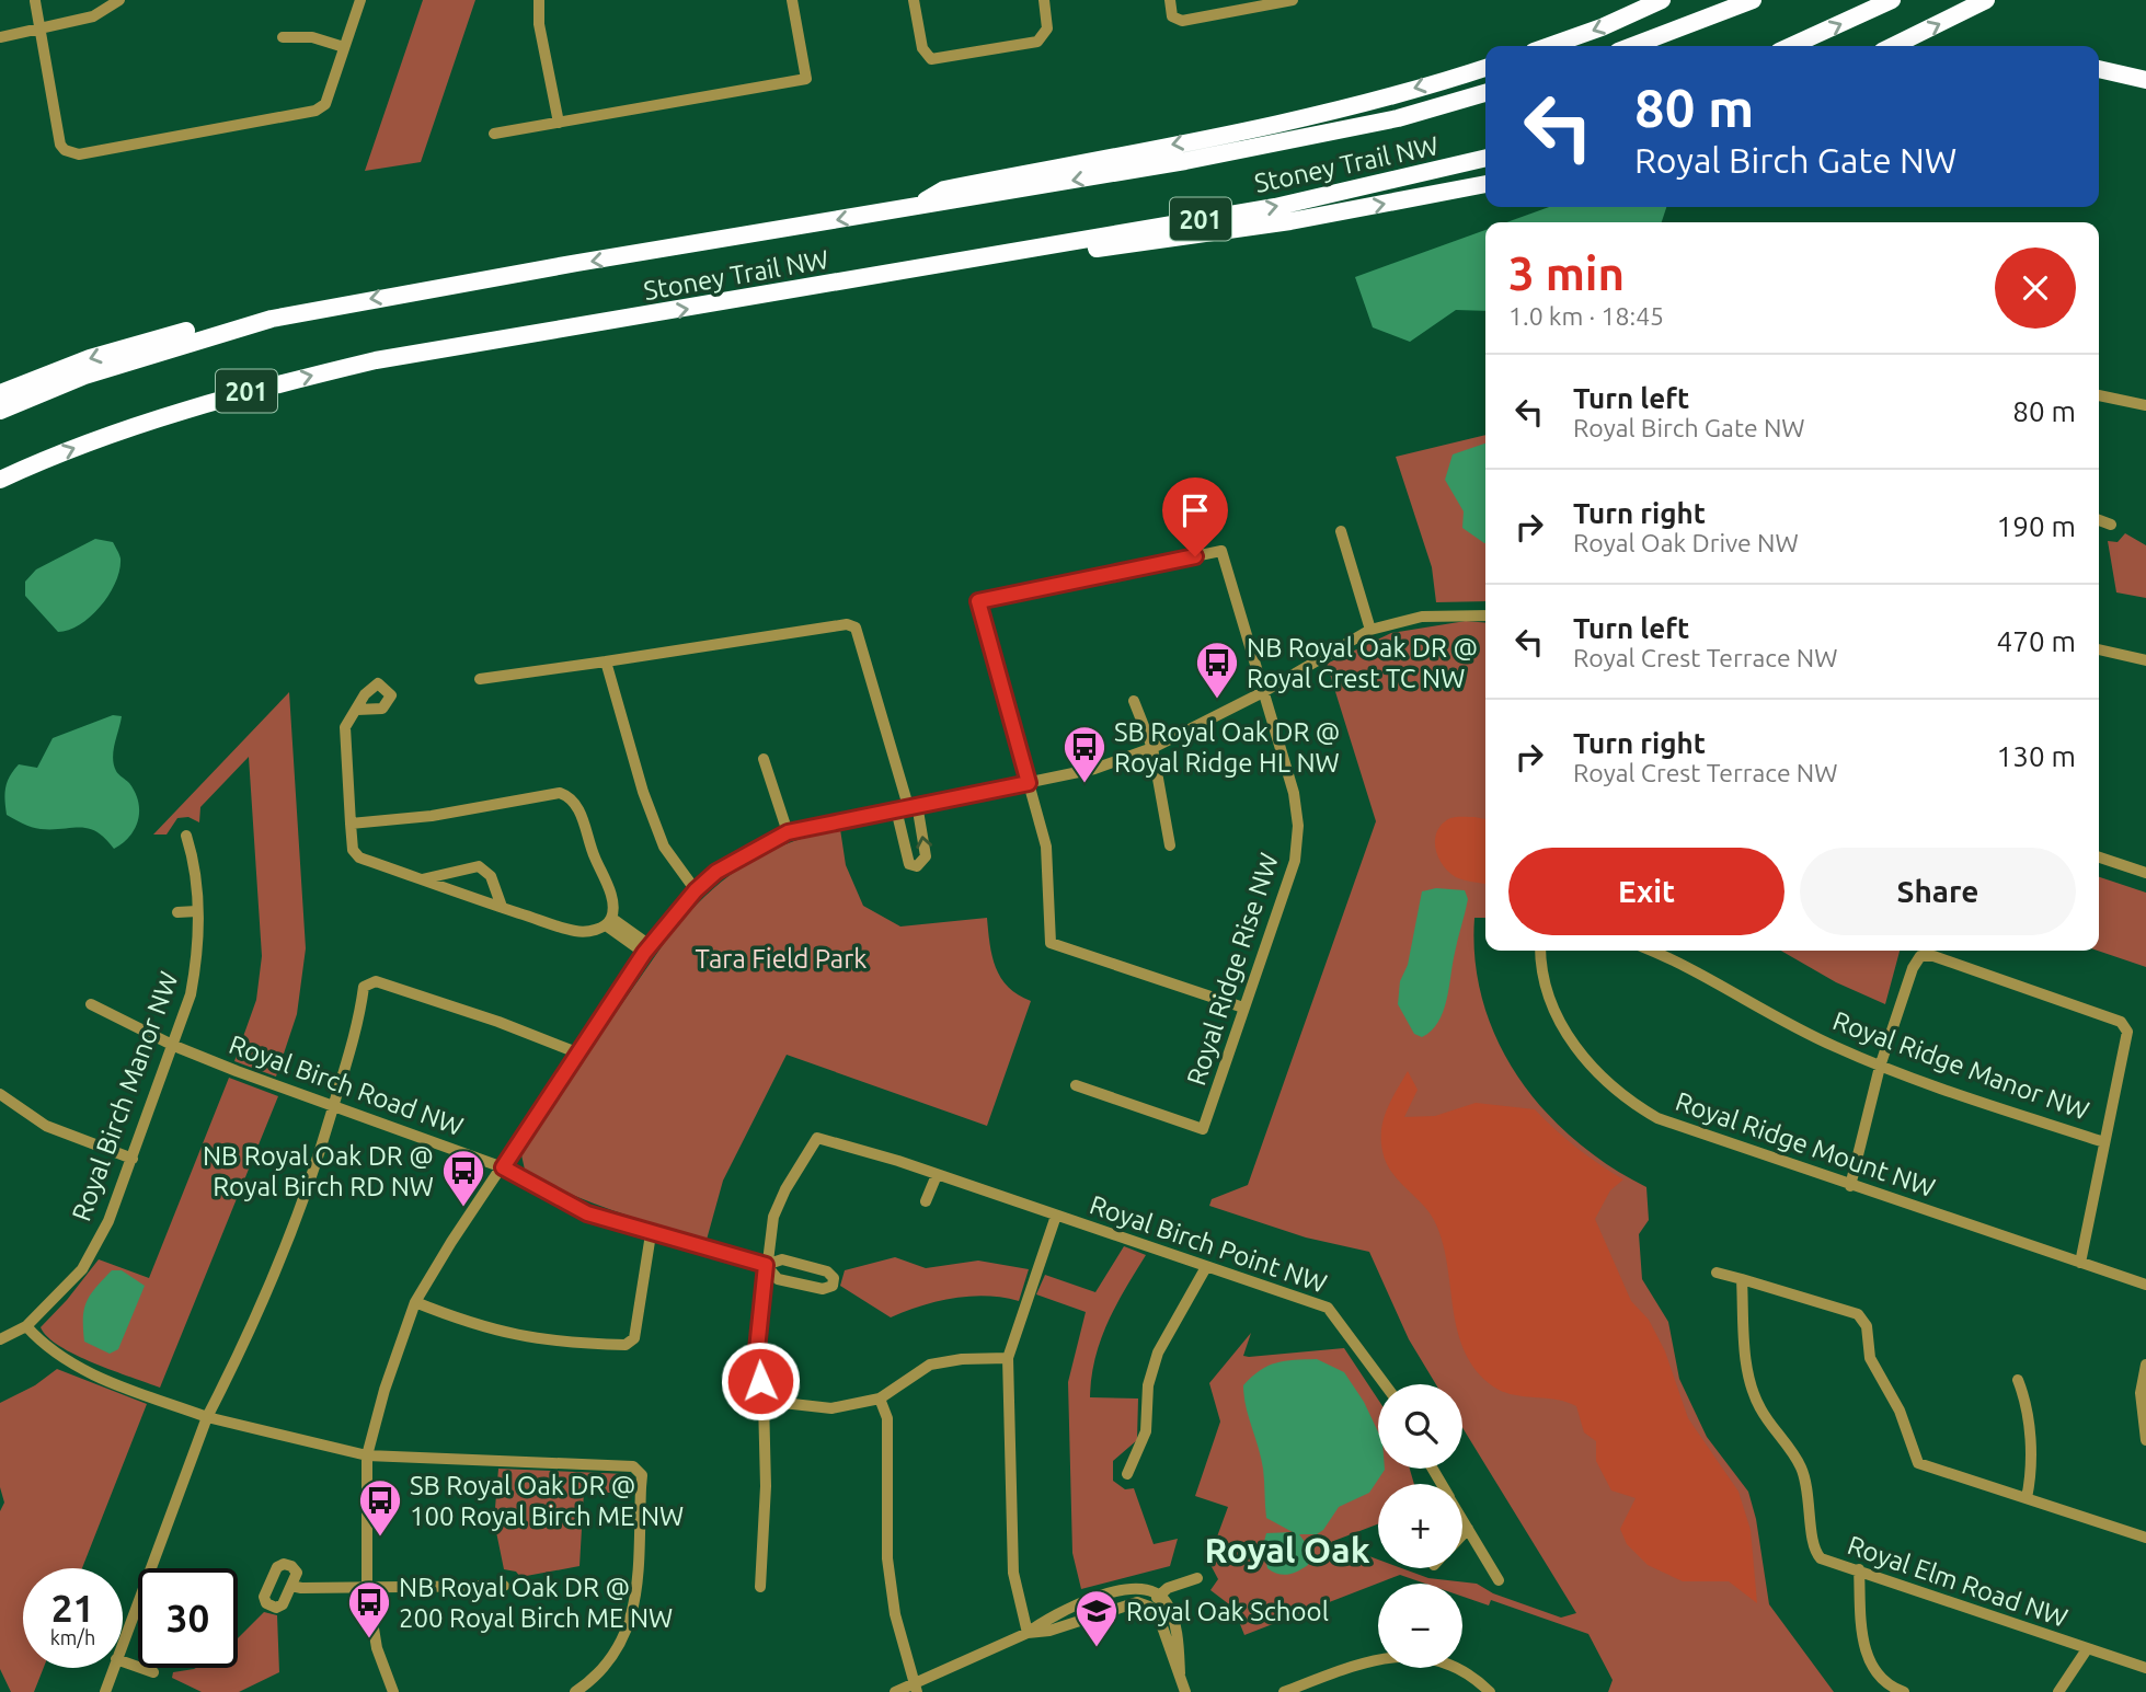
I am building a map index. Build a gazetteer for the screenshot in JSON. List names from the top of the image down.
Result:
{
  "streets": {
    "highway": ["Stoney Trail NW", "201"],
    "street": [
      "Royal Ridge Rise NW",
      "Royal Ridge Manor NW",
      "Royal Birch Road NW",
      "Royal Birch Manor NW",
      "Royal Ridge Mount NW",
      "Royal Birch Point NW",
      "Royal Elm Road NW"
    ]
  },
  "crossings": [
    ["Royal Birch Road NW", "Royal Birch Manor NW"],
    ["Royal Birch Road NW", "Royal Birch Point NW"]
  ],
  "districts": ["Royal Oak"],
  "parks": ["Tara Field Park"],
  "places": {
    "bus stop": [
      "NB Royal Oak DR @ Royal Crest TC NW",
      "SB Royal Oak DR @ Royal Ridge HL NW",
      "NB Royal Oak DR @ Royal Birch RD NW",
      "SB Royal Oak DR @ 100 Royal Birch ME NW",
      "NB Royal Oak DR @ 200 Royal Birch ME NW"
    ],
    "school or university": ["Royal Oak School"]
  },
  "page": {
    "turn": ["80 m", "Royal Birch Gate NW"],
    "heading": ["3 min", "1.0 km · 18:45"],
    "list": [
      {
        "name": "Turn left",
        "note": "Royal Birch Gate NW",
        "value": "80 m"
      },
      {
        "name": "Turn right",
        "note": "Royal Oak Drive NW",
        "value": "190 m"
      },
      {
        "name": "Turn left",
        "note": "Royal Crest Terrace NW",
        "value": "470 m"
      },
      {
        "name": "Turn right",
        "note": "Royal Crest Terrace NW",
        "value": "130 m"
      }
    ],
    "buttons": ["Exit", "Share"],
    "map_buttons": ["+", "−"],
    "speed": "21 km/h",
    "limit": "30"
  }
}
